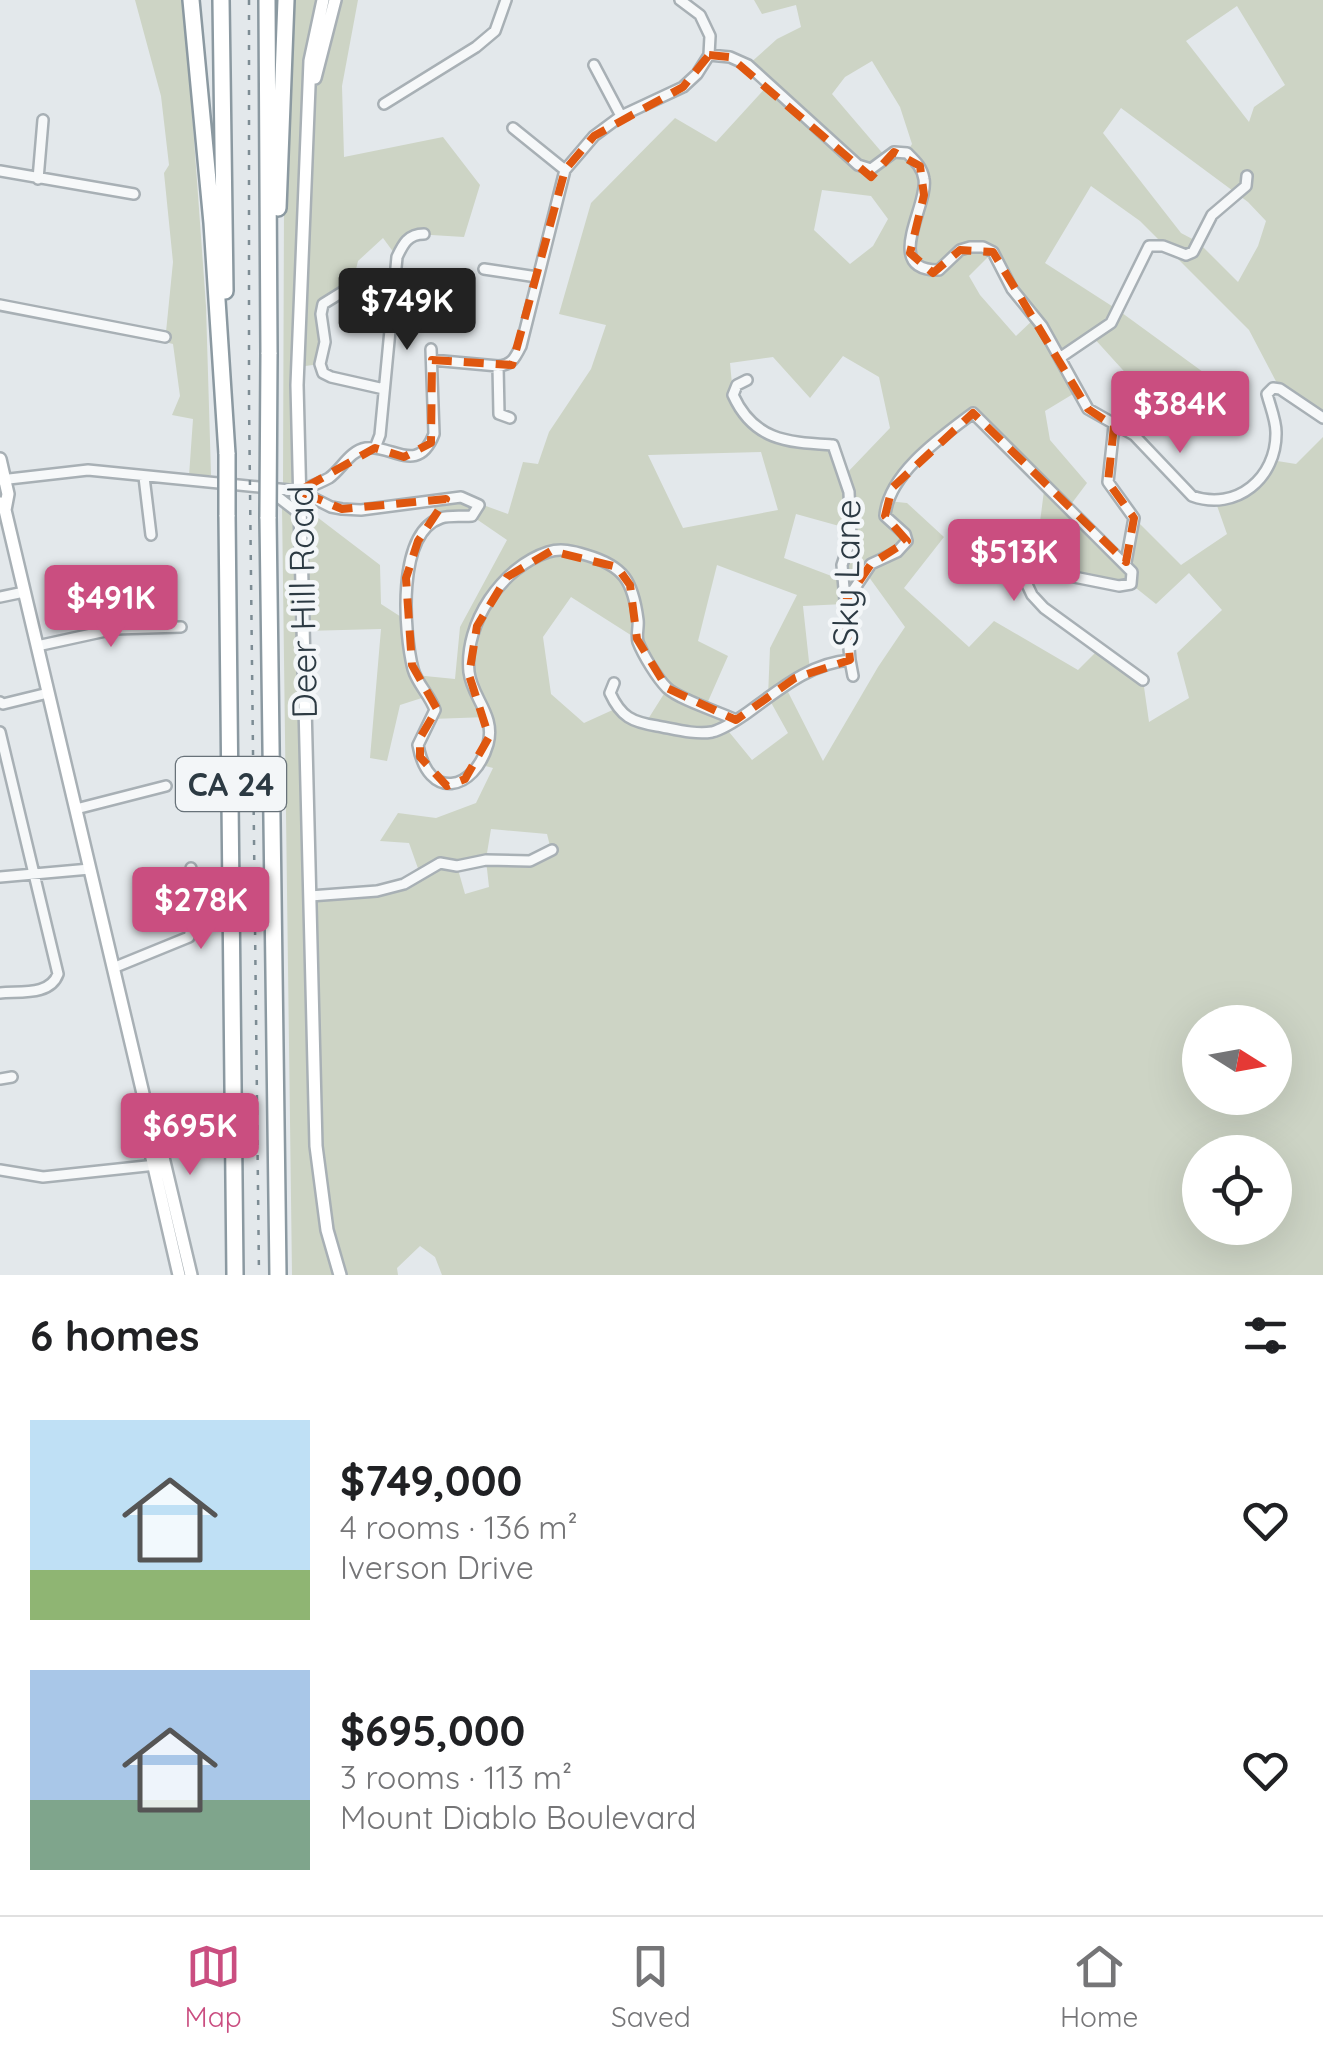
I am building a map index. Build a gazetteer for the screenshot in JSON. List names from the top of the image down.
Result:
{
  "streets": {
    "highway": ["CA 24"],
    "street": ["Sky Lane", "Deer Hill Road"]
  },
  "north": "right",
  "page": {
    "price": [
      "$749K",
      "$384K",
      "$513K",
      "$491K",
      "$278K",
      "$695K"
    ],
    "heading": "6 homes",
    "list": [
      {
        "name": "$749,000",
        "note": "4 rooms · 136 m² · Iverson Drive"
      },
      {
        "name": "$695,000",
        "note": "3 rooms · 113 m² · Mount Diablo Boulevard"
      }
    ],
    "tabs": ["Map", "Saved", "Home"]
  }
}
